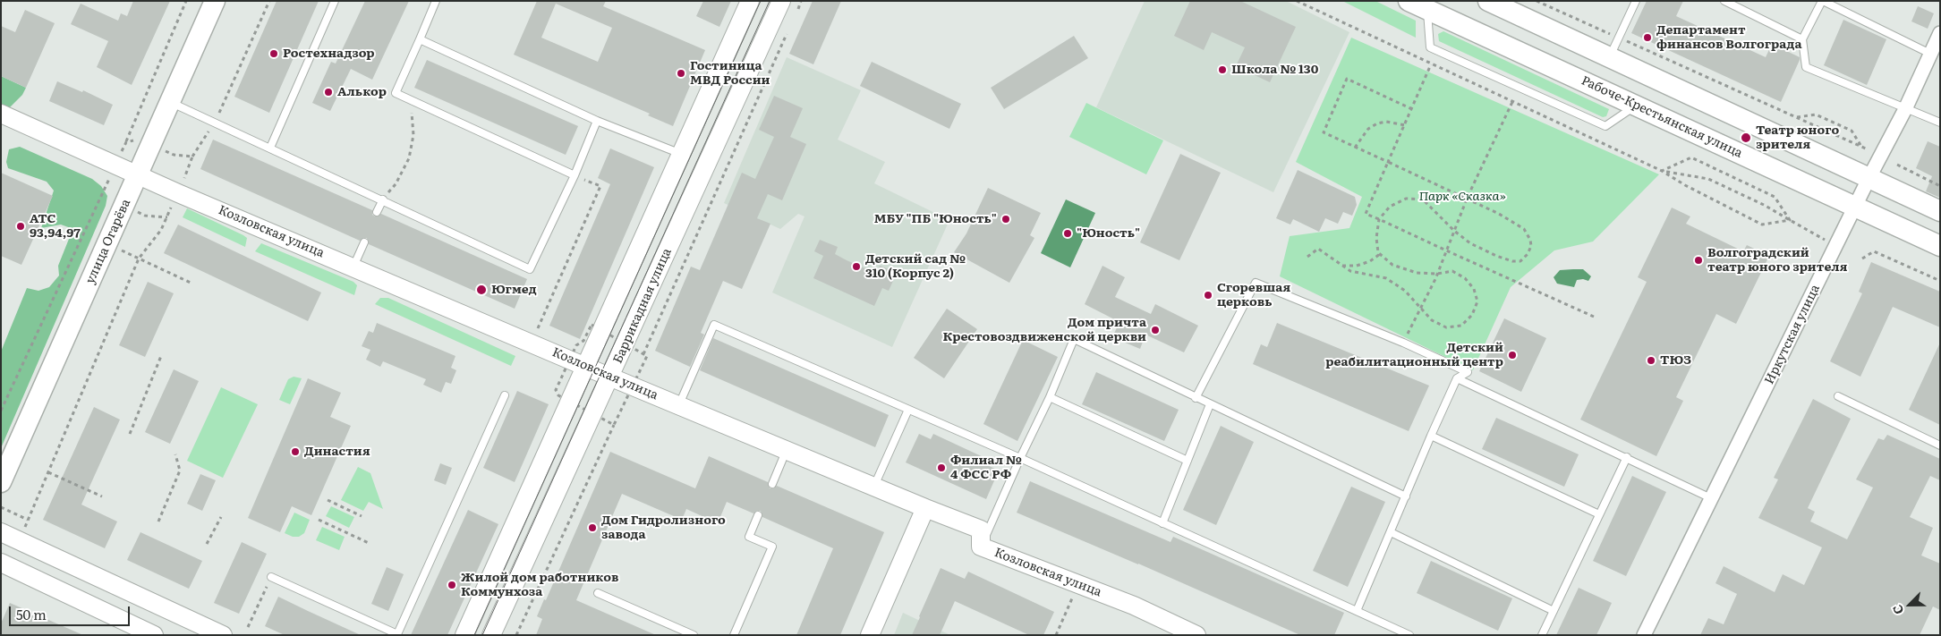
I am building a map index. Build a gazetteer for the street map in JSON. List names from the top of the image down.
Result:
{
  "streets": {
    "main road": ["Рабоче-Крестьянская улица", "улица Огарёва"],
    "street": ["Козловская улица", "Баррикадная улица", "Иркутская улица"]
  },
  "crossings": [
    ["Рабоче-Крестьянская улица", "Иркутская улица"],
    ["Козловская улица", "улица Огарёва"],
    ["Козловская улица", "Баррикадная улица"]
  ],
  "parks": ["Парк «Сказка»"],
  "places": [
    "Департамент финансов Волгограда",
    "Ростехнадзор",
    "Школа № 130",
    "Гостиница МВД России",
    "Алькор",
    "Театр юного зрителя",
    "МБУ \"ПБ \"Юность\"",
    "АТС 93,94,97",
    "\"Юность\"",
    "Волгоградский театр юного зрителя",
    "Детский сад № 310 (Корпус 2)",
    "Югмед",
    "Сгоревшая церковь",
    "Дом причта Крестовоздвиженской церкви",
    "Детский реабилитационный центр",
    "ТЮЗ",
    "Династия",
    "Филиал № 4 ФСС РФ",
    "Дом Гидролизного завода",
    "Жилой дом работников Коммунхоза"
  ],
  "scale_bar": "50 m",
  "north": "bottom left"
}
